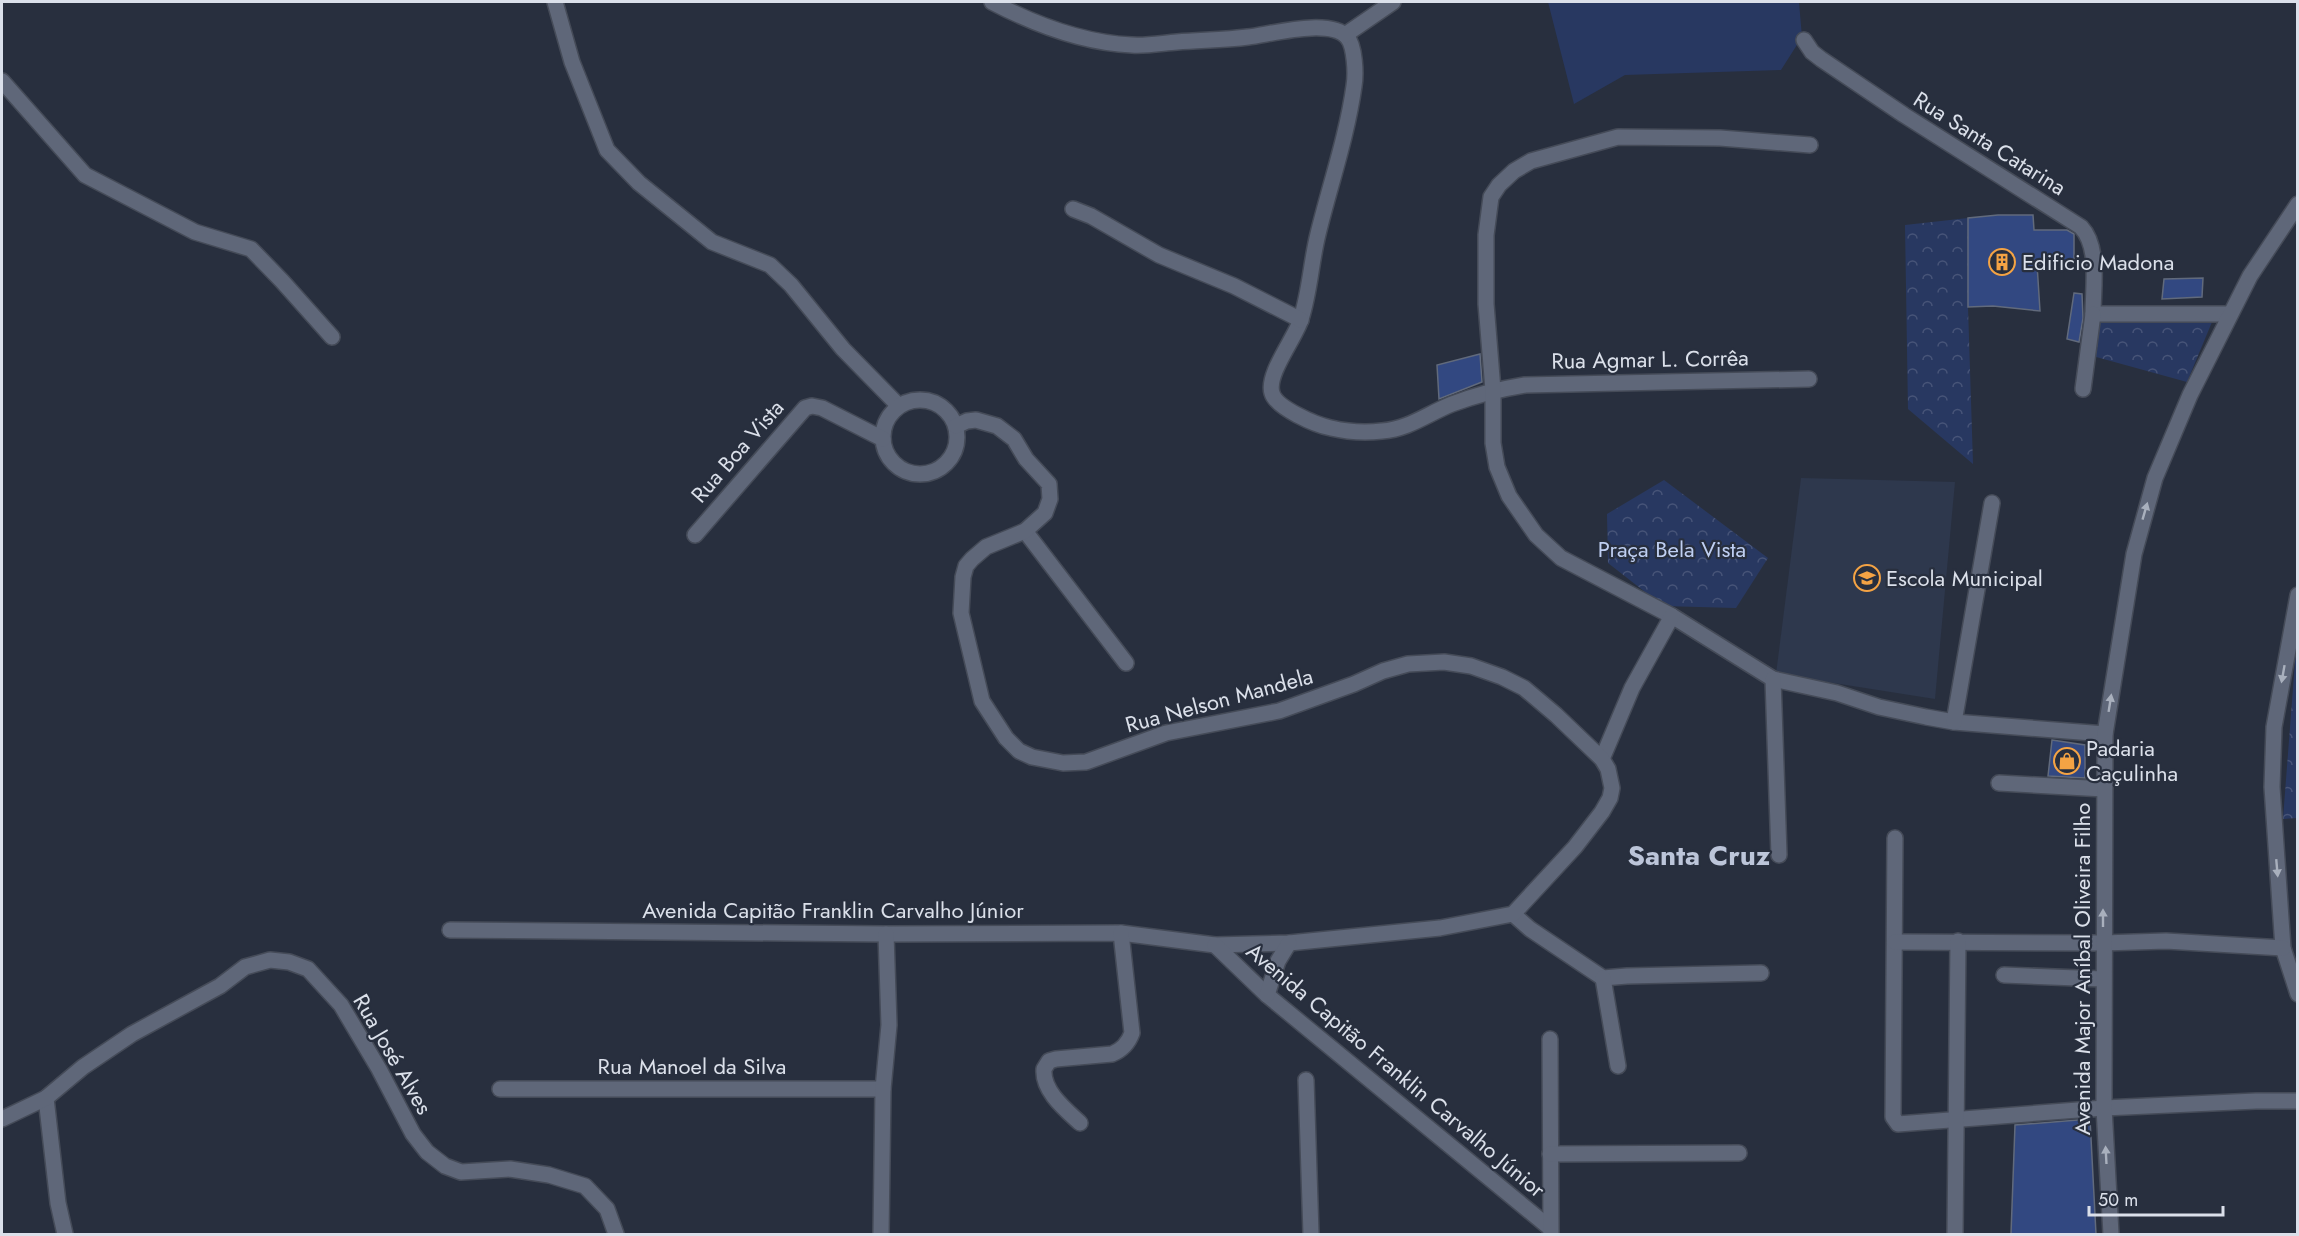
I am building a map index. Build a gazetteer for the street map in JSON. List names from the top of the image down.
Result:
{
  "streets": {
    "street": [
      "Rua Santa Catarina",
      "Rua Agmar L. Corrêa",
      "Rua Boa Vista",
      "Rua Nelson Mandela",
      "Avenida Capitão Franklin Carvalho Júnior",
      "Avenida Major Aníbal Oliveira Filho",
      "Rua José Alves",
      "Rua Manoel da Silva"
    ]
  },
  "crossings": [
    ["Rua Boa Vista", "Rua Nelson Mandela"]
  ],
  "one_way": ["Avenida Major Aníbal Oliveira Filho"],
  "districts": ["Santa Cruz"],
  "parks": ["Praça Bela Vista"],
  "places": {
    "building": ["Edificio Madona"],
    "school or university": ["Escola Municipal"],
    "shop": ["Padaria Caçulinha"]
  },
  "scale_bar": "50 m"
}
